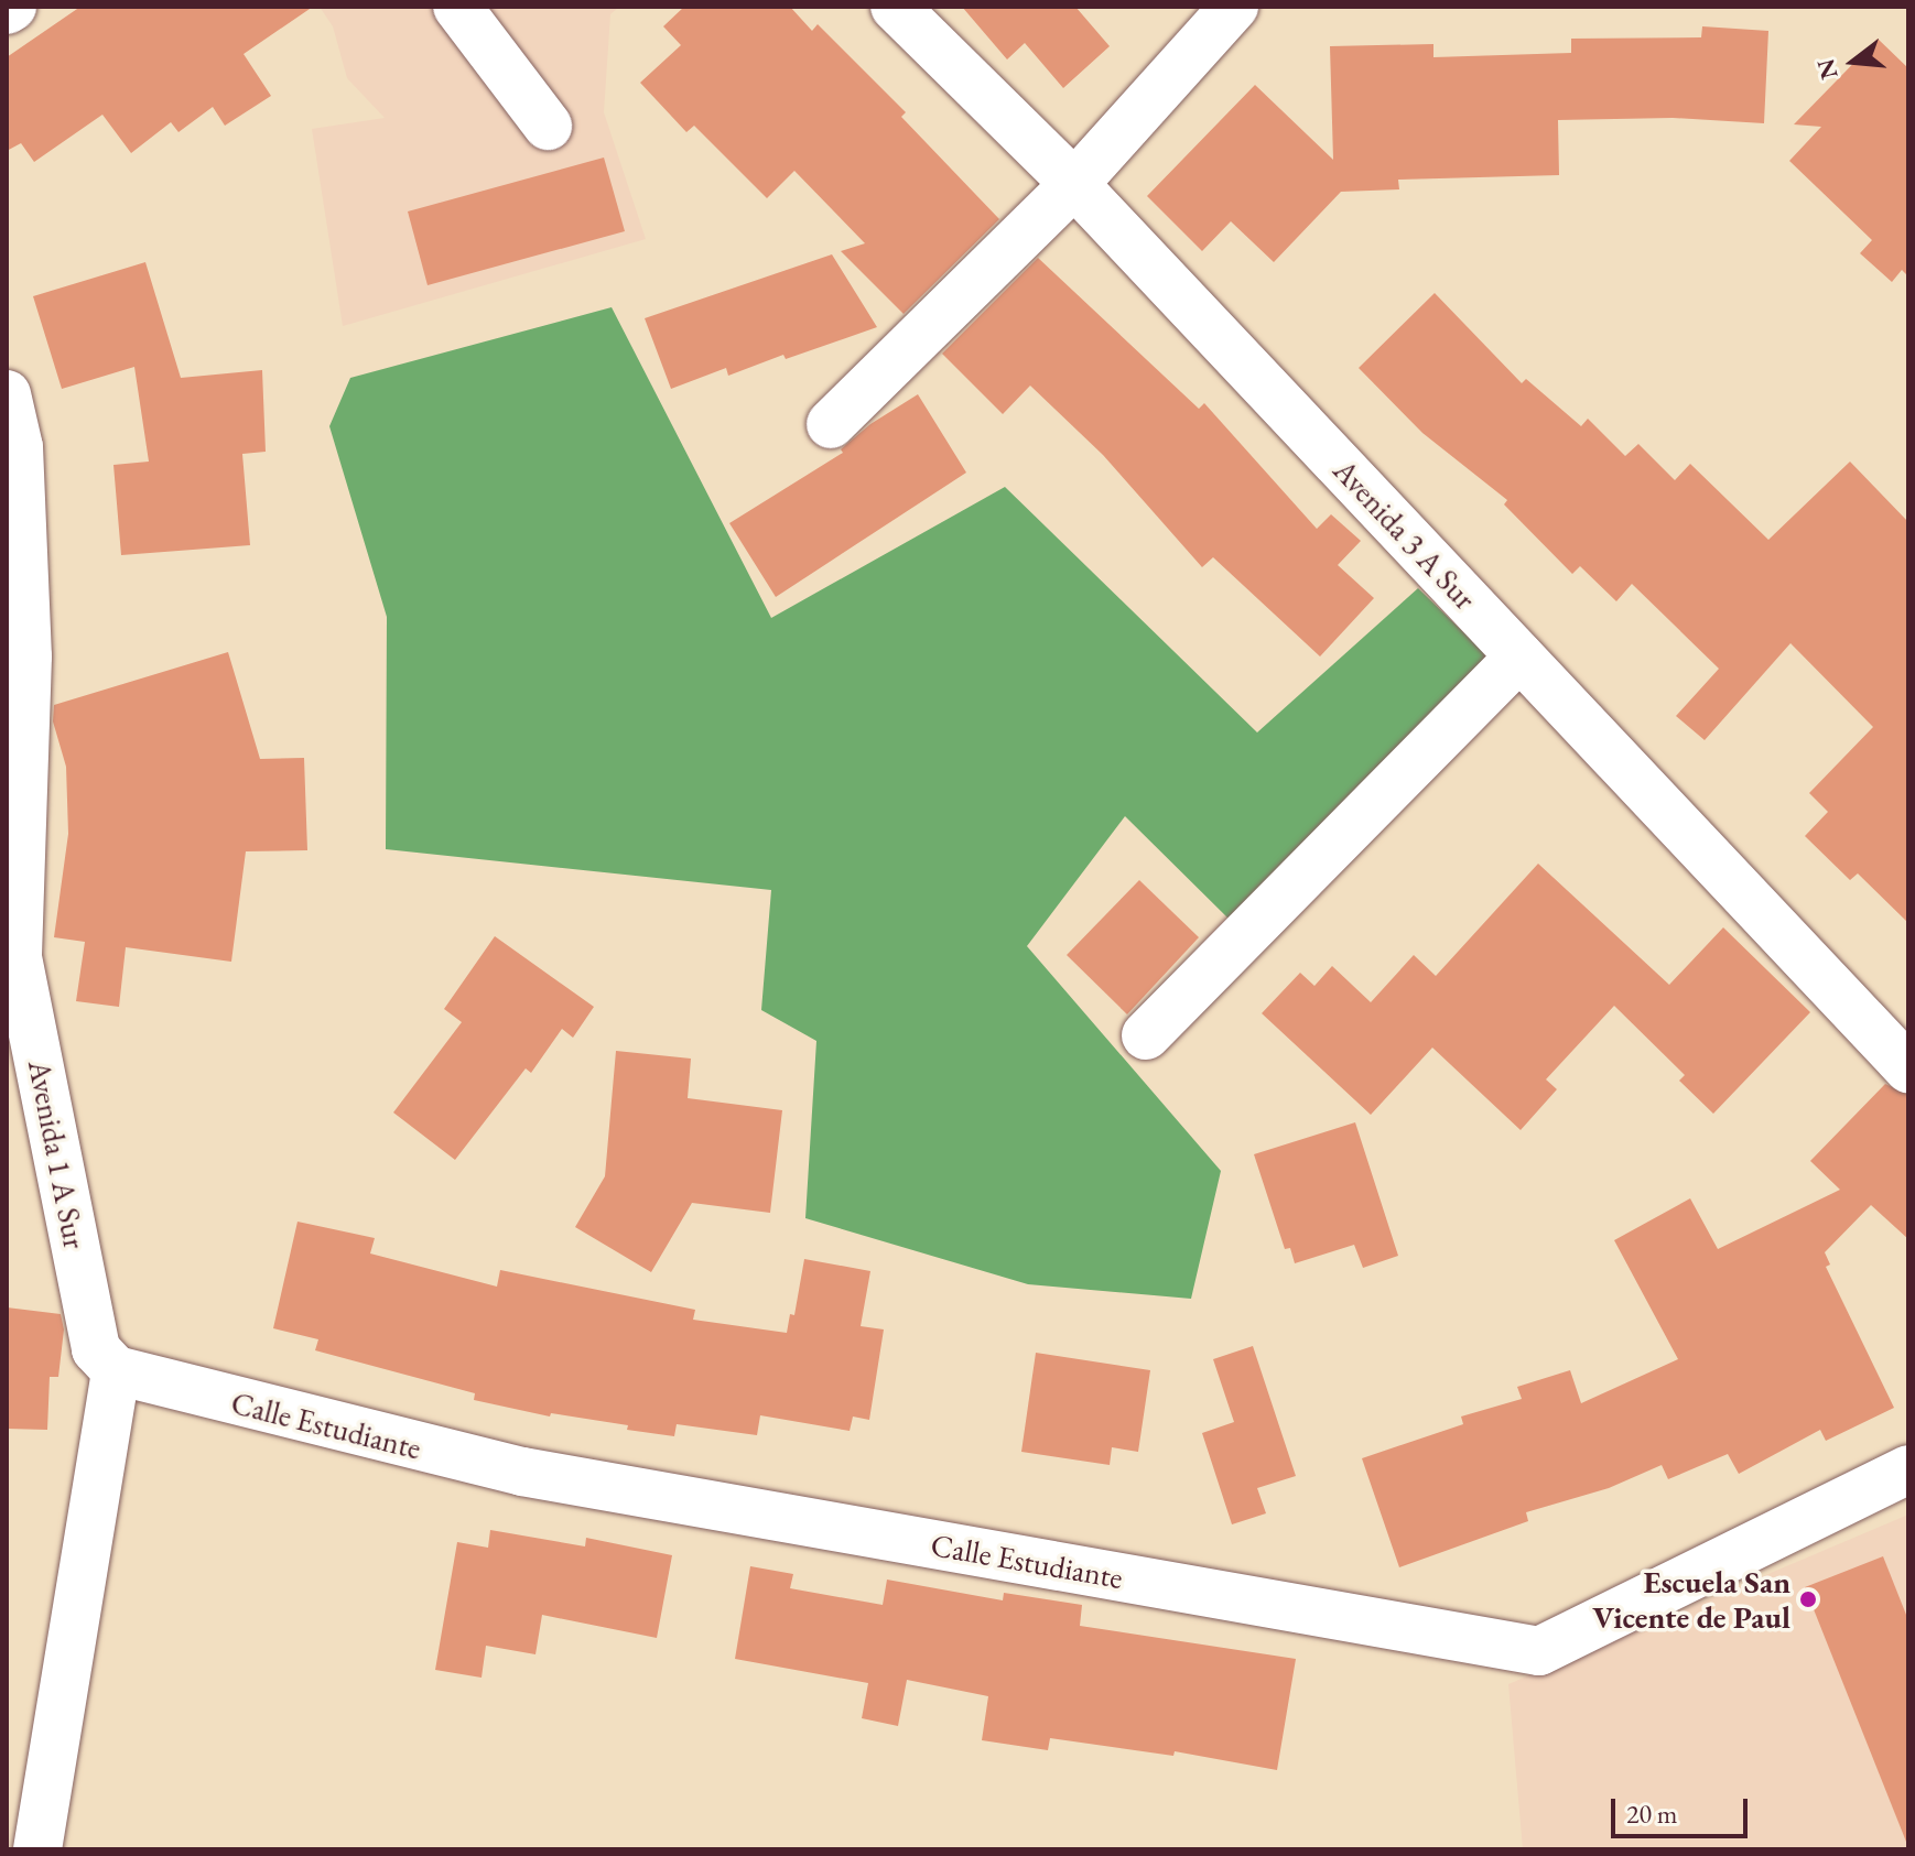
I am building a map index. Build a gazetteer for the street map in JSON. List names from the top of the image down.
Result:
{
  "streets": {
    "street": ["Avenida 3 A Sur", "Avenida 1 A Sur", "Calle Estudiante"]
  },
  "crossings": [
    ["Avenida 1 A Sur", "Calle Estudiante"]
  ],
  "places": ["Escuela San Vicente de Paul"],
  "scale_bar": "20 m",
  "north": "left"
}
